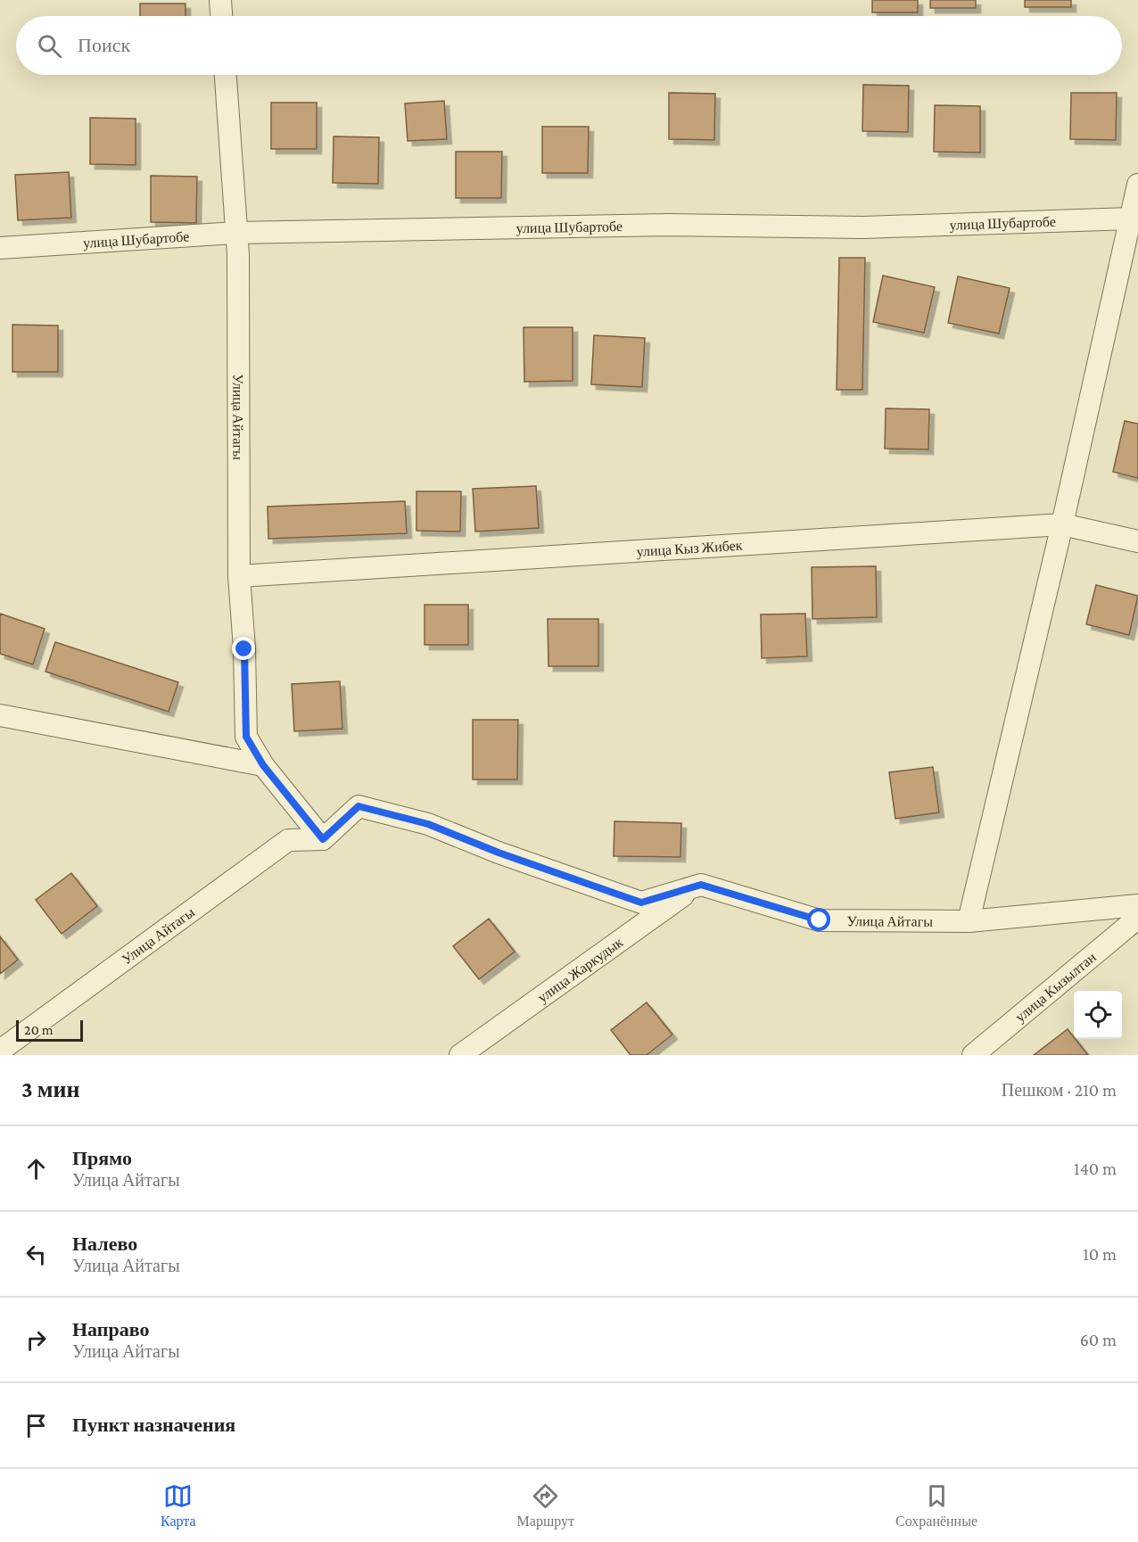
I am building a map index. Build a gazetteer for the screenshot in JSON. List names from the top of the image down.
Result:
{
  "streets": {
    "street": [
      "улица Шубартобе",
      "Улица Айтагы",
      "улица Кыз Жибек",
      "улица Жаркудык",
      "улица Кызылтан"
    ]
  },
  "crossings": [
    ["улица Шубартобе", "Улица Айтагы"],
    ["Улица Айтагы", "улица Кыз Жибек"],
    ["Улица Айтагы", "улица Жаркудык"]
  ],
  "scale_bar": "20 m",
  "page": {
    "search": "Поиск",
    "scale": "20 m",
    "heading": ["3 мин", "Пешком · 210 m"],
    "list": [
      ["Прямо", "Улица Айтагы", "140 m"],
      ["Налево", "Улица Айтагы", "10 m"],
      ["Направо", "Улица Айтагы", "60 m"],
      "Пункт назначения"
    ],
    "nav": ["Карта", "Маршрут", "Сохранённые"]
  }
}
